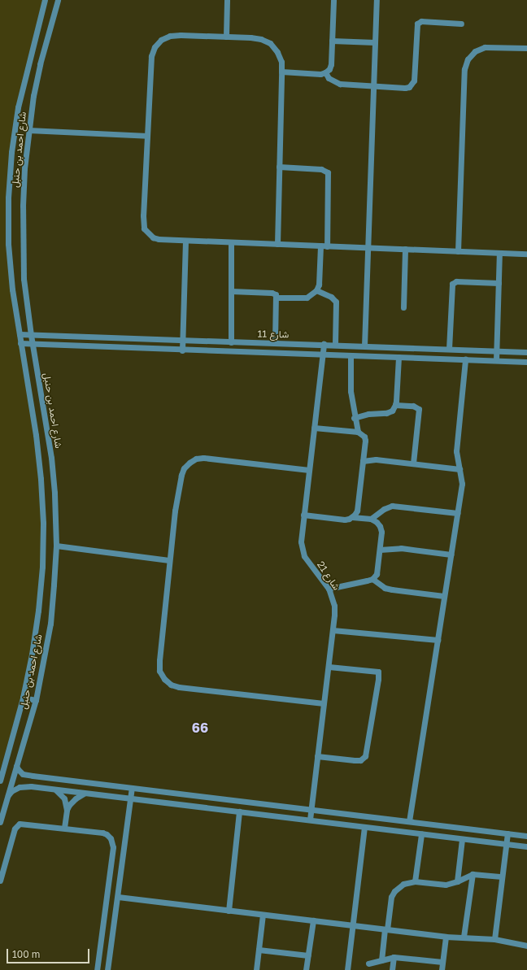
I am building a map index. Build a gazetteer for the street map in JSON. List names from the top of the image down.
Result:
{
  "streets": {
    "street": ["شارع احمد بن حنبل", "شارع 11", "شارع 21"]
  },
  "crossings": [
    ["شارع احمد بن حنبل", "شارع 11"],
    ["شارع 11", "شارع 21"]
  ],
  "districts": ["66"],
  "scale_bar": "100 m"
}
